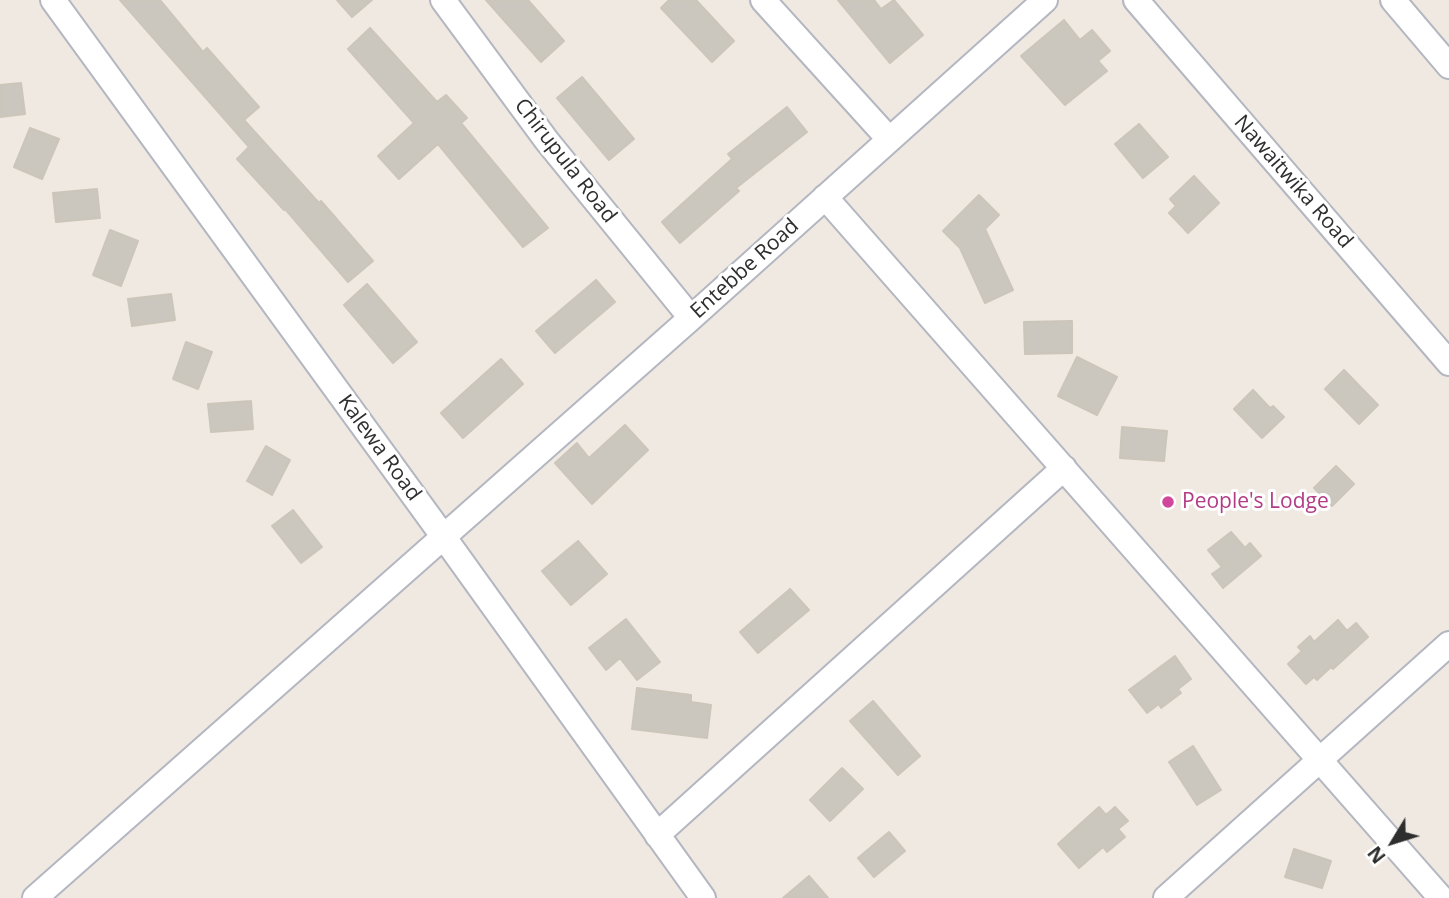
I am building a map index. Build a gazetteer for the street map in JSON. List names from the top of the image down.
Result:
{
  "streets": {
    "street": [
      "Chirupula Road",
      "Nawaitwika Road",
      "Entebbe Road",
      "Kalewa Road"
    ]
  },
  "crossings": [
    ["Chirupula Road", "Entebbe Road"],
    ["Entebbe Road", "Kalewa Road"]
  ],
  "places": ["People's Lodge"],
  "north": "bottom left"
}
